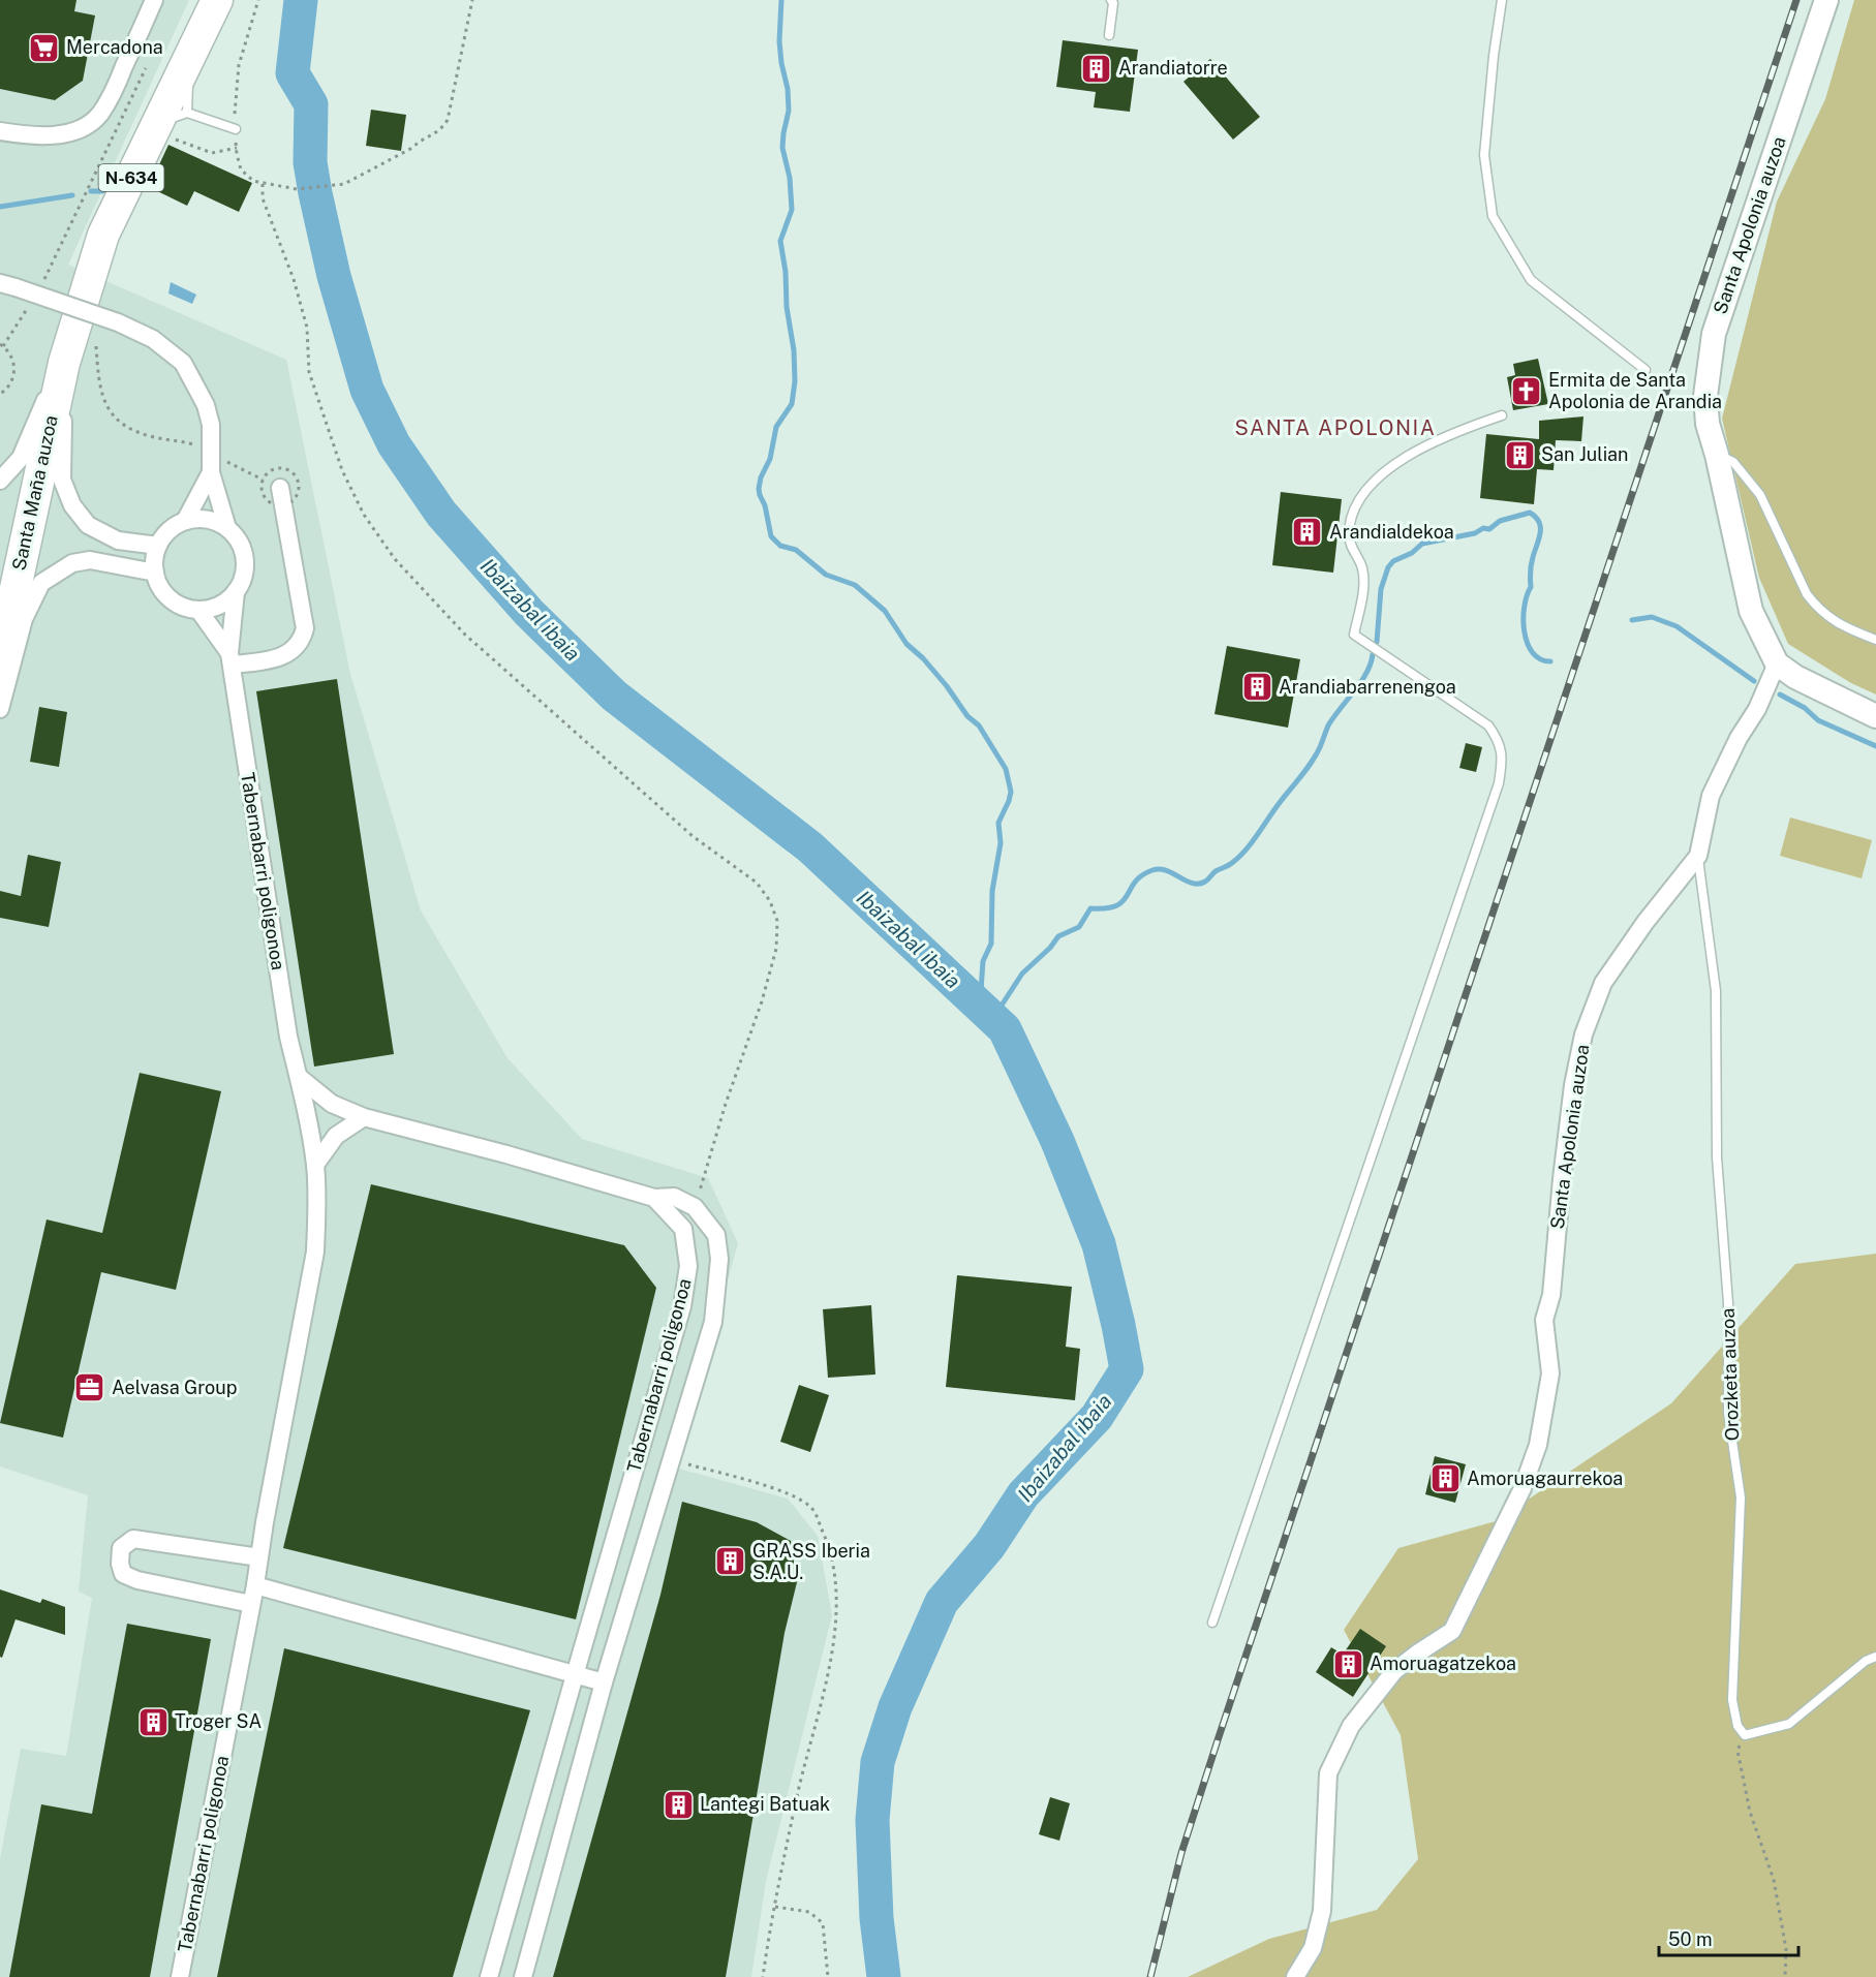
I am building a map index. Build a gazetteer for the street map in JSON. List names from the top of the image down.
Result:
{
  "streets": {
    "highway": ["N-634", "Santa Maña auzoa"],
    "street": ["Santa Apolonia auzoa", "Tabernabarri poligonoa"],
    "lane": ["Orozketa auzoa"]
  },
  "crossings": [
    ["N-634", "Santa Maña auzoa"],
    ["Santa Apolonia auzoa", "Orozketa auzoa"]
  ],
  "districts": ["SANTA APOLONIA"],
  "water": ["Ibaizabal ibaia"],
  "places": {
    "supermarket": ["Mercadona"],
    "building": [
      "Arandiatorre",
      "San Julian",
      "Arandialdekoa",
      "Arandiabarrenengoa",
      "Amoruagaurrekoa",
      "GRASS Iberia S.A.U.",
      "Amoruagatzekoa",
      "Troger SA",
      "Lantegi Batuak"
    ],
    "church": ["Ermita de Santa Apolonia de Arandia"],
    "office": ["Aelvasa Group"]
  },
  "scale_bar": "50 m"
}
